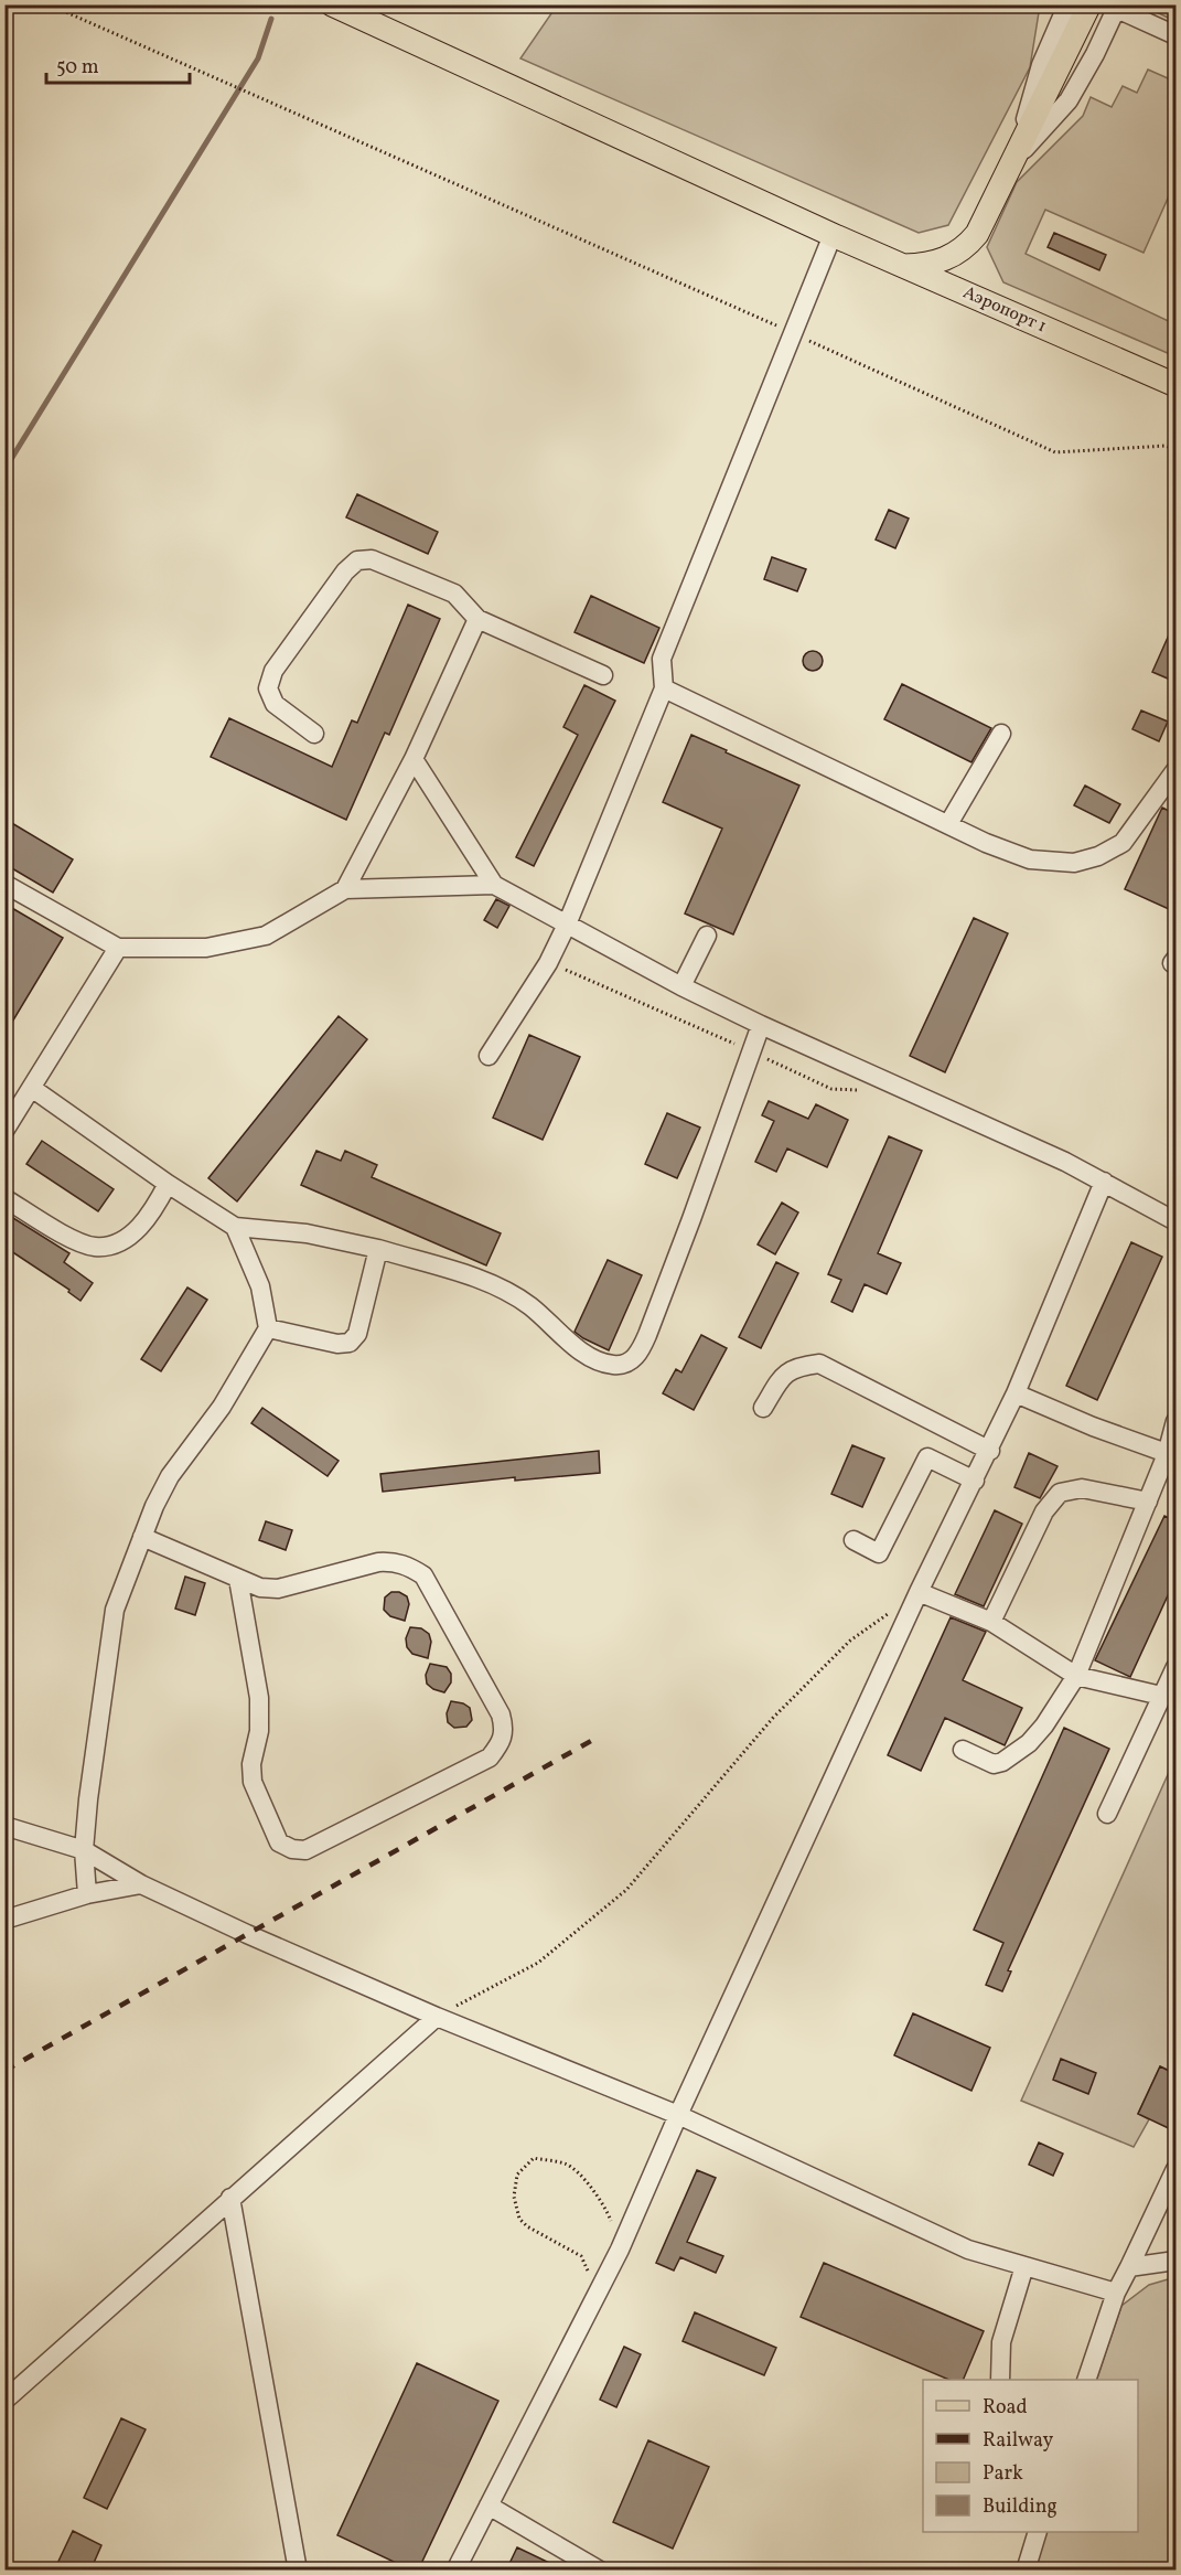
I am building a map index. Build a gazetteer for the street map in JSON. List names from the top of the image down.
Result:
{
  "streets": {
    "main road": ["Аэропорт 1"]
  },
  "legend": [
    "Road",
    "Railway",
    "Park",
    "Building"
  ],
  "scale_bar": "50 m"
}
